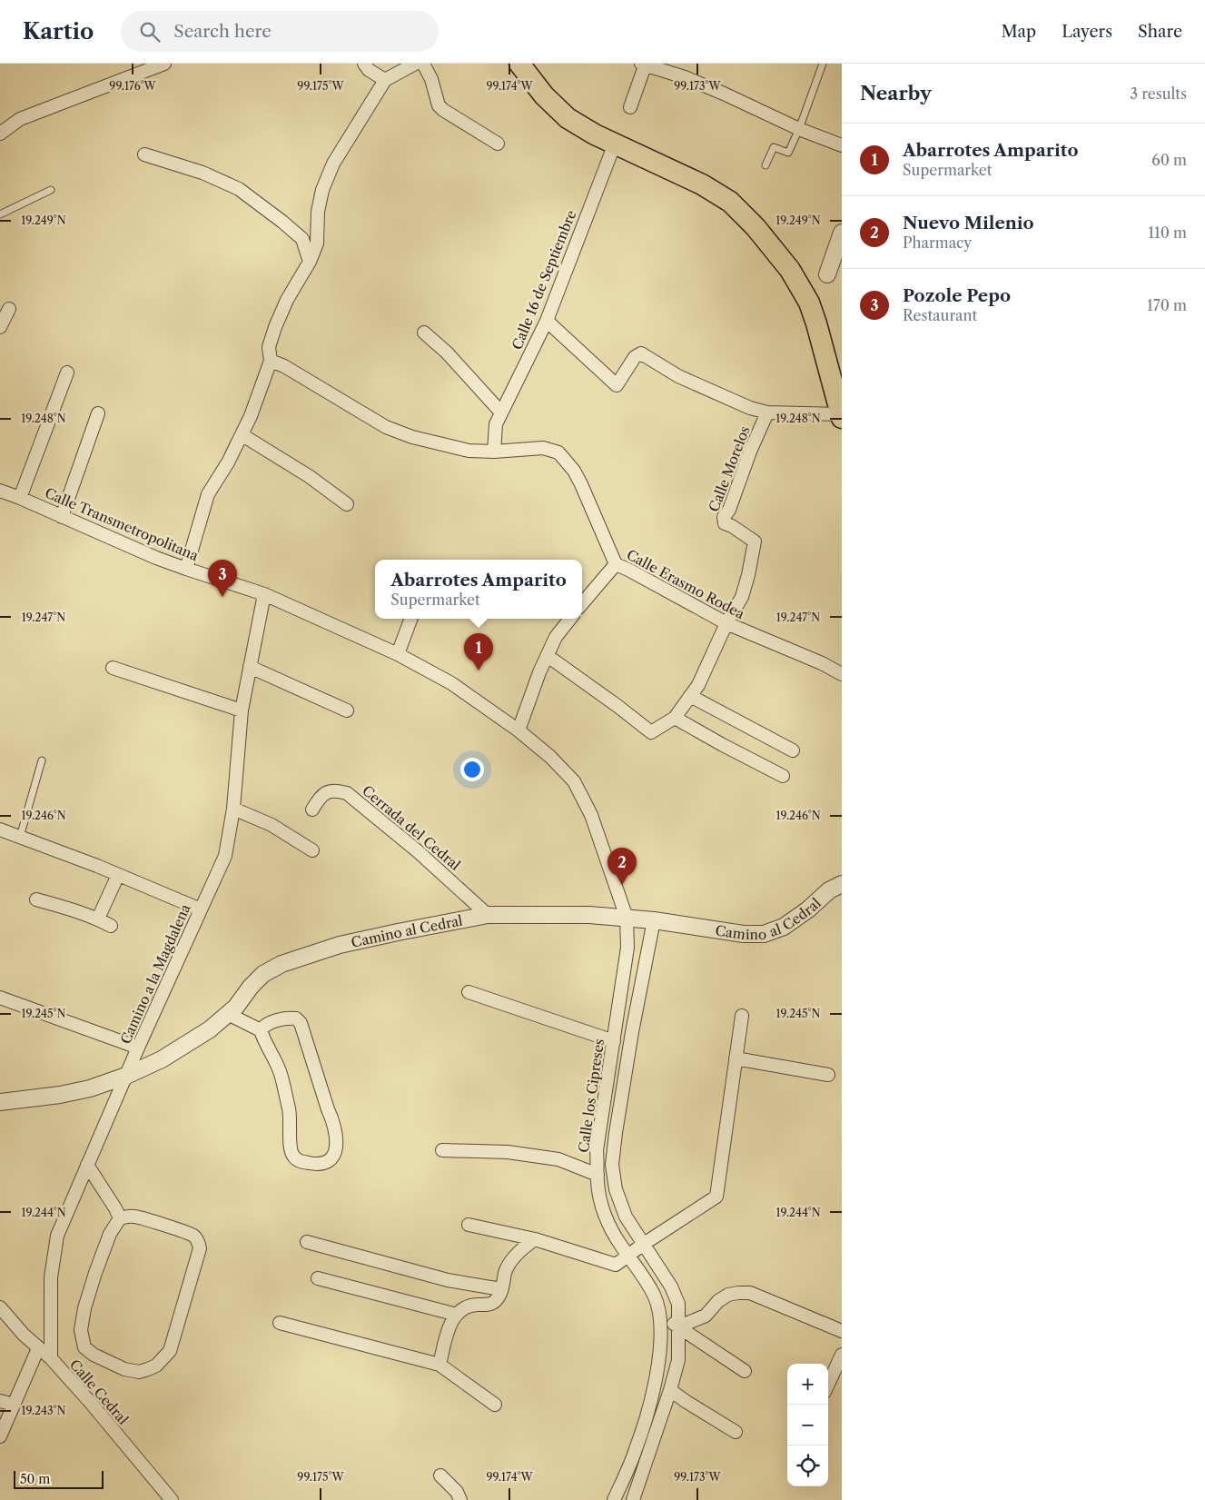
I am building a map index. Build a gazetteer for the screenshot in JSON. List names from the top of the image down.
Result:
{
  "streets": {
    "street": [
      "Calle 16 de Septiembre",
      "Calle Morelos",
      "Calle Transmetropolitana",
      "Calle Erasmo Rodea",
      "Cerrada del Cedral",
      "Camino al Cedral",
      "Camino a la Magdalena",
      "Calle los Cipreses",
      "Calle Cedral"
    ]
  },
  "crossings": [
    ["Calle 16 de Septiembre", "Calle Erasmo Rodea"],
    ["Calle Morelos", "Calle Erasmo Rodea"],
    ["Calle Transmetropolitana", "Camino al Cedral"],
    ["Calle Transmetropolitana", "Camino a la Magdalena"],
    ["Calle Transmetropolitana", "Calle los Cipreses"],
    ["Cerrada del Cedral", "Camino al Cedral"],
    ["Camino al Cedral", "Camino a la Magdalena"],
    ["Camino al Cedral", "Calle los Cipreses"],
    ["Camino a la Magdalena", "Calle Cedral"]
  ],
  "scale_bar": "50 m",
  "page": {
    "header": "Kartio",
    "search": "Search here",
    "nav": ["Map", "Layers", "Share"],
    "heading": ["Nearby", "3 results"],
    "list": [
      {
        "mark": "1",
        "name": "Abarrotes Amparito",
        "note": "Supermarket",
        "value": "60 m"
      },
      {
        "mark": "2",
        "name": "Nuevo Milenio",
        "note": "Pharmacy",
        "value": "110 m"
      },
      {
        "mark": "3",
        "name": "Pozole Pepo",
        "note": "Restaurant",
        "value": "170 m"
      }
    ],
    "popup": ["Abarrotes Amparito", "Supermarket"],
    "pins": ["3", "1", "2"],
    "map_buttons": ["+", "−"],
    "scale": "50 m"
  },
  "coordinates": [
    "99.176°W",
    "99.175°W",
    "99.174°W",
    "99.173°W",
    "19.249°N",
    "19.248°N",
    "19.247°N",
    "19.246°N",
    "19.245°N",
    "19.244°N",
    "19.243°N"
  ]
}
